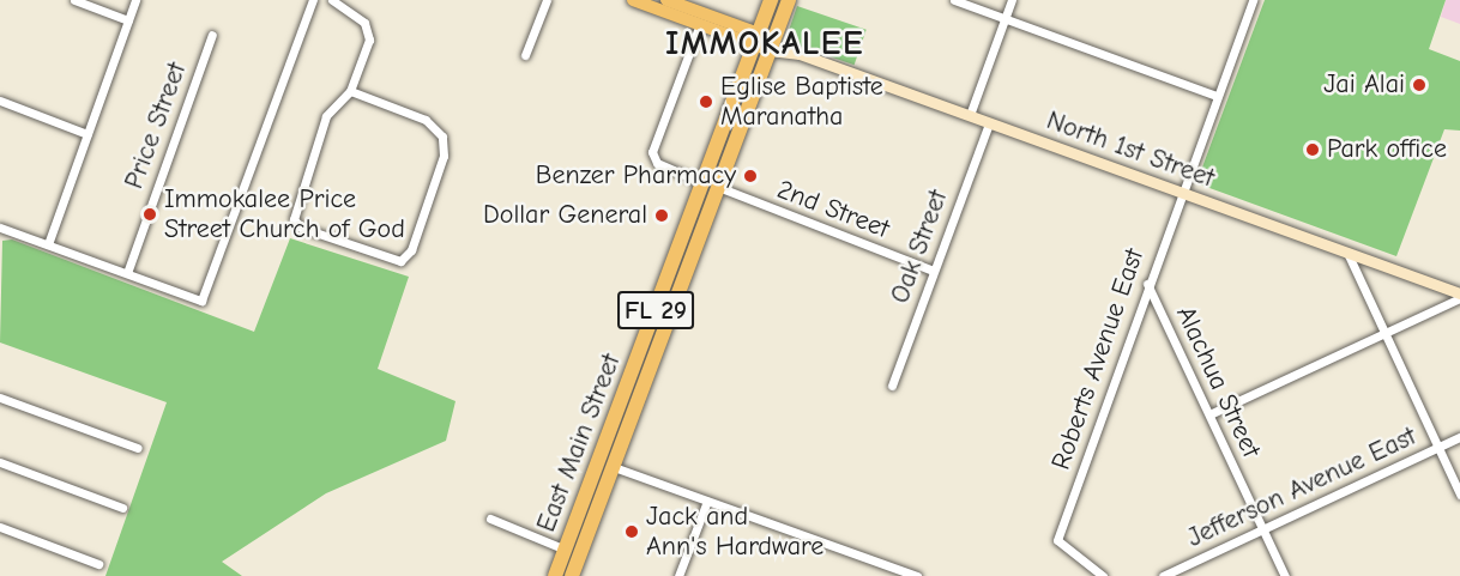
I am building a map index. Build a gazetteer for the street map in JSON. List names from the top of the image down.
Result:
{
  "streets": {
    "highway": ["FL 29", "East Main Street"],
    "street": [
      "Price Street",
      "North 1st Street",
      "2nd Street",
      "Oak Street",
      "Roberts Avenue East",
      "Alachua Street",
      "Jefferson Avenue East"
    ]
  },
  "crossings": [
    ["North 1st Street", "Oak Street"],
    ["North 1st Street", "FL 29"],
    ["North 1st Street", "Roberts Avenue East"],
    ["North 1st Street", "East Main Street"],
    ["2nd Street", "Oak Street"],
    ["2nd Street", "East Main Street"],
    ["FL 29", "East Main Street"],
    ["Roberts Avenue East", "Alachua Street"],
    ["Alachua Street", "Jefferson Avenue East"]
  ],
  "districts": ["IMMOKALEE"],
  "places": [
    "Jai Alai",
    "Eglise Baptiste Maranatha",
    "Park office",
    "Benzer Pharmacy",
    "Immokalee Price Street Church of God",
    "Dollar General",
    "Jack and Ann's Hardware"
  ]
}
